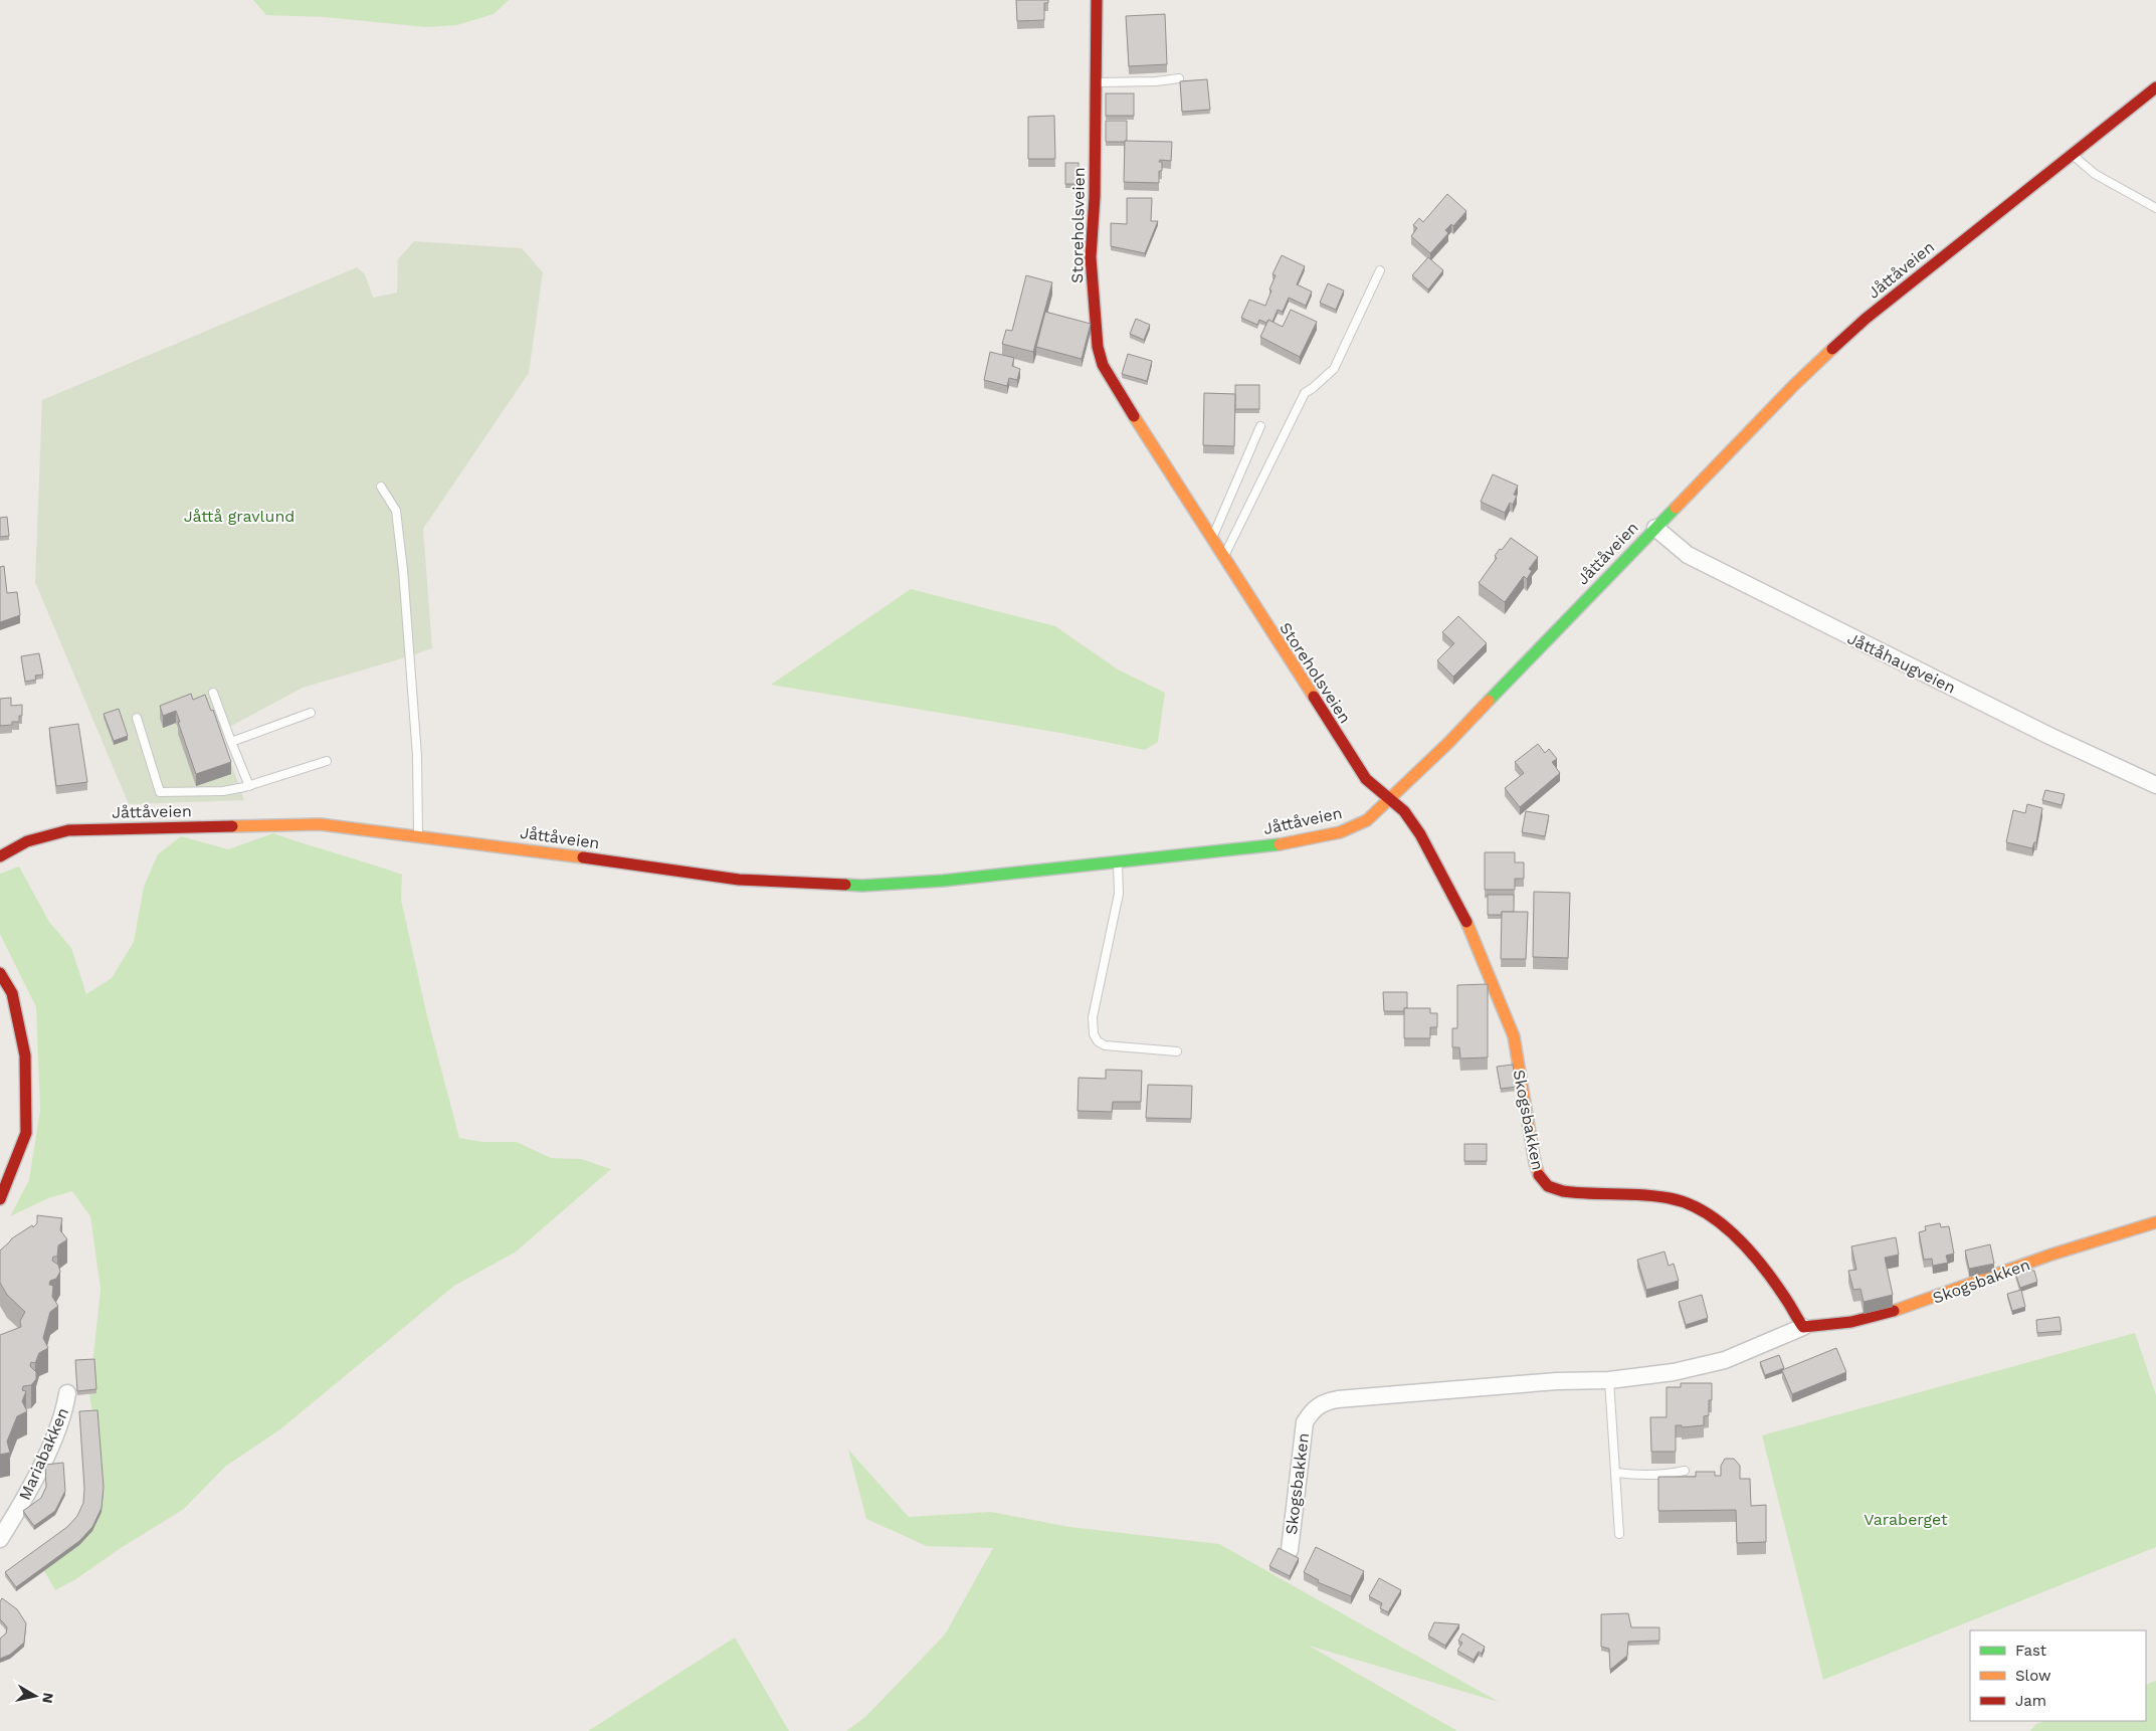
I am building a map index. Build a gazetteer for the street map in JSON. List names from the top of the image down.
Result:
{
  "streets": {
    "main road": ["Storeholsveien", "Jåttåveien", "Skogsbakken"],
    "street": ["Jåttåhaugveien", "Mariabakken"]
  },
  "crossings": [
    ["Storeholsveien", "Jåttåveien"],
    ["Storeholsveien", "Skogsbakken"],
    ["Jåttåveien", "Jåttåhaugveien"],
    ["Jåttåveien", "Skogsbakken"]
  ],
  "parks": ["Jåttå gravlund", "Varaberget"],
  "legend": ["Fast", "Slow", "Jam"],
  "north": "right"
}
